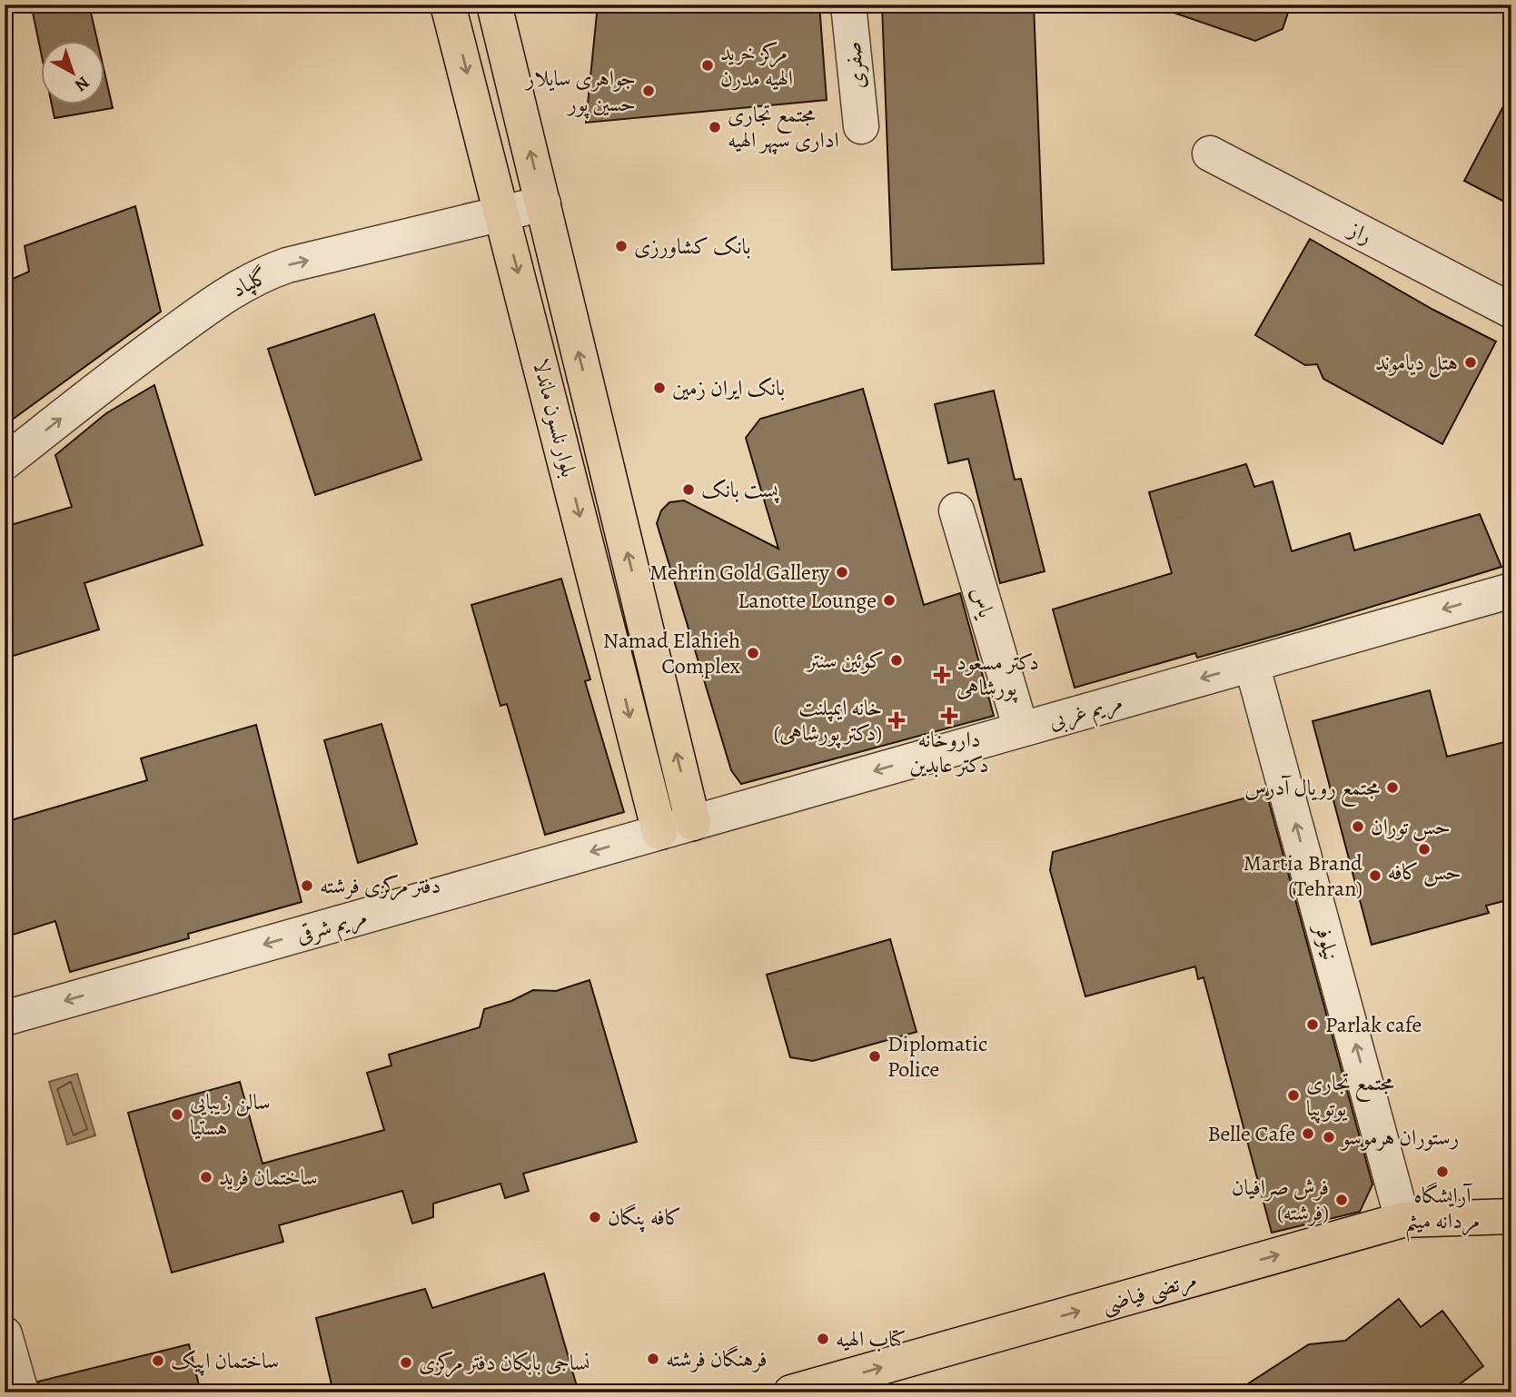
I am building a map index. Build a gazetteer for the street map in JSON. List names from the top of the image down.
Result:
{
  "streets": {
    "main road": ["بلوار نلسون ماندلا", "مرتضی فیاضی"],
    "street": [
      "صفری",
      "راز",
      "گلپاد",
      "یاس",
      "مریم غربی",
      "مریم شرقی",
      "نیلوفر"
    ]
  },
  "crossings": [
    ["گلپاد", "بلوار نلسون ماندلا"],
    ["بلوار نلسون ماندلا", "مریم غربی"],
    ["بلوار نلسون ماندلا", "مریم شرقی"],
    ["یاس", "مریم غربی"],
    ["مریم غربی", "مریم شرقی"],
    ["مریم غربی", "نیلوفر"],
    ["نیلوفر", "مرتضی فیاضی"]
  ],
  "one_way": [
    "گلپاد",
    "مریم غربی",
    "مریم شرقی",
    "نیلوفر",
    "مرتضی فیاضی"
  ],
  "places": {
    "other": [
      "مرکز خرید الهیه مدرن",
      "جواهری سایلار حسین پور",
      "مجتمع تجاری اداری سپهر الهیه",
      "بانک کشاورزی",
      "هتل دیاموند",
      "بانک ایران زمین",
      "پست بانک",
      "Mehrin Gold Gallery",
      "Lanotte Lounge",
      "Namad Elahieh Complex",
      "کوئین سنتر",
      "مجتمع رویال آدرس",
      "حس توران",
      "حس کافه",
      "Martia Brand (Tehran)",
      "دفتر مرکزی فرشته",
      "Parlak cafe",
      "Diplomatic Police",
      "مجتمع تجاری یوتوپیا",
      "سالن زیبایی هستیا",
      "Belle Cafe",
      "رستوران هرموسو",
      "آرایشگاه مردانه میثم",
      "ساختمان فرید",
      "فرش صرافیان (فرشته)",
      "کافه پنگان",
      "کتاب الهیه",
      "فرهنگان فرشته",
      "ساختمان اپیک",
      "نساجی بابکان دفتر مرکزی"
    ],
    "health": ["دکتر مسعود پورشاهی", "داروخانه دکتر عابدین", "خانه ایمپلنت (دکتر پورشاهی)"]
  },
  "north": "bottom right"
}
